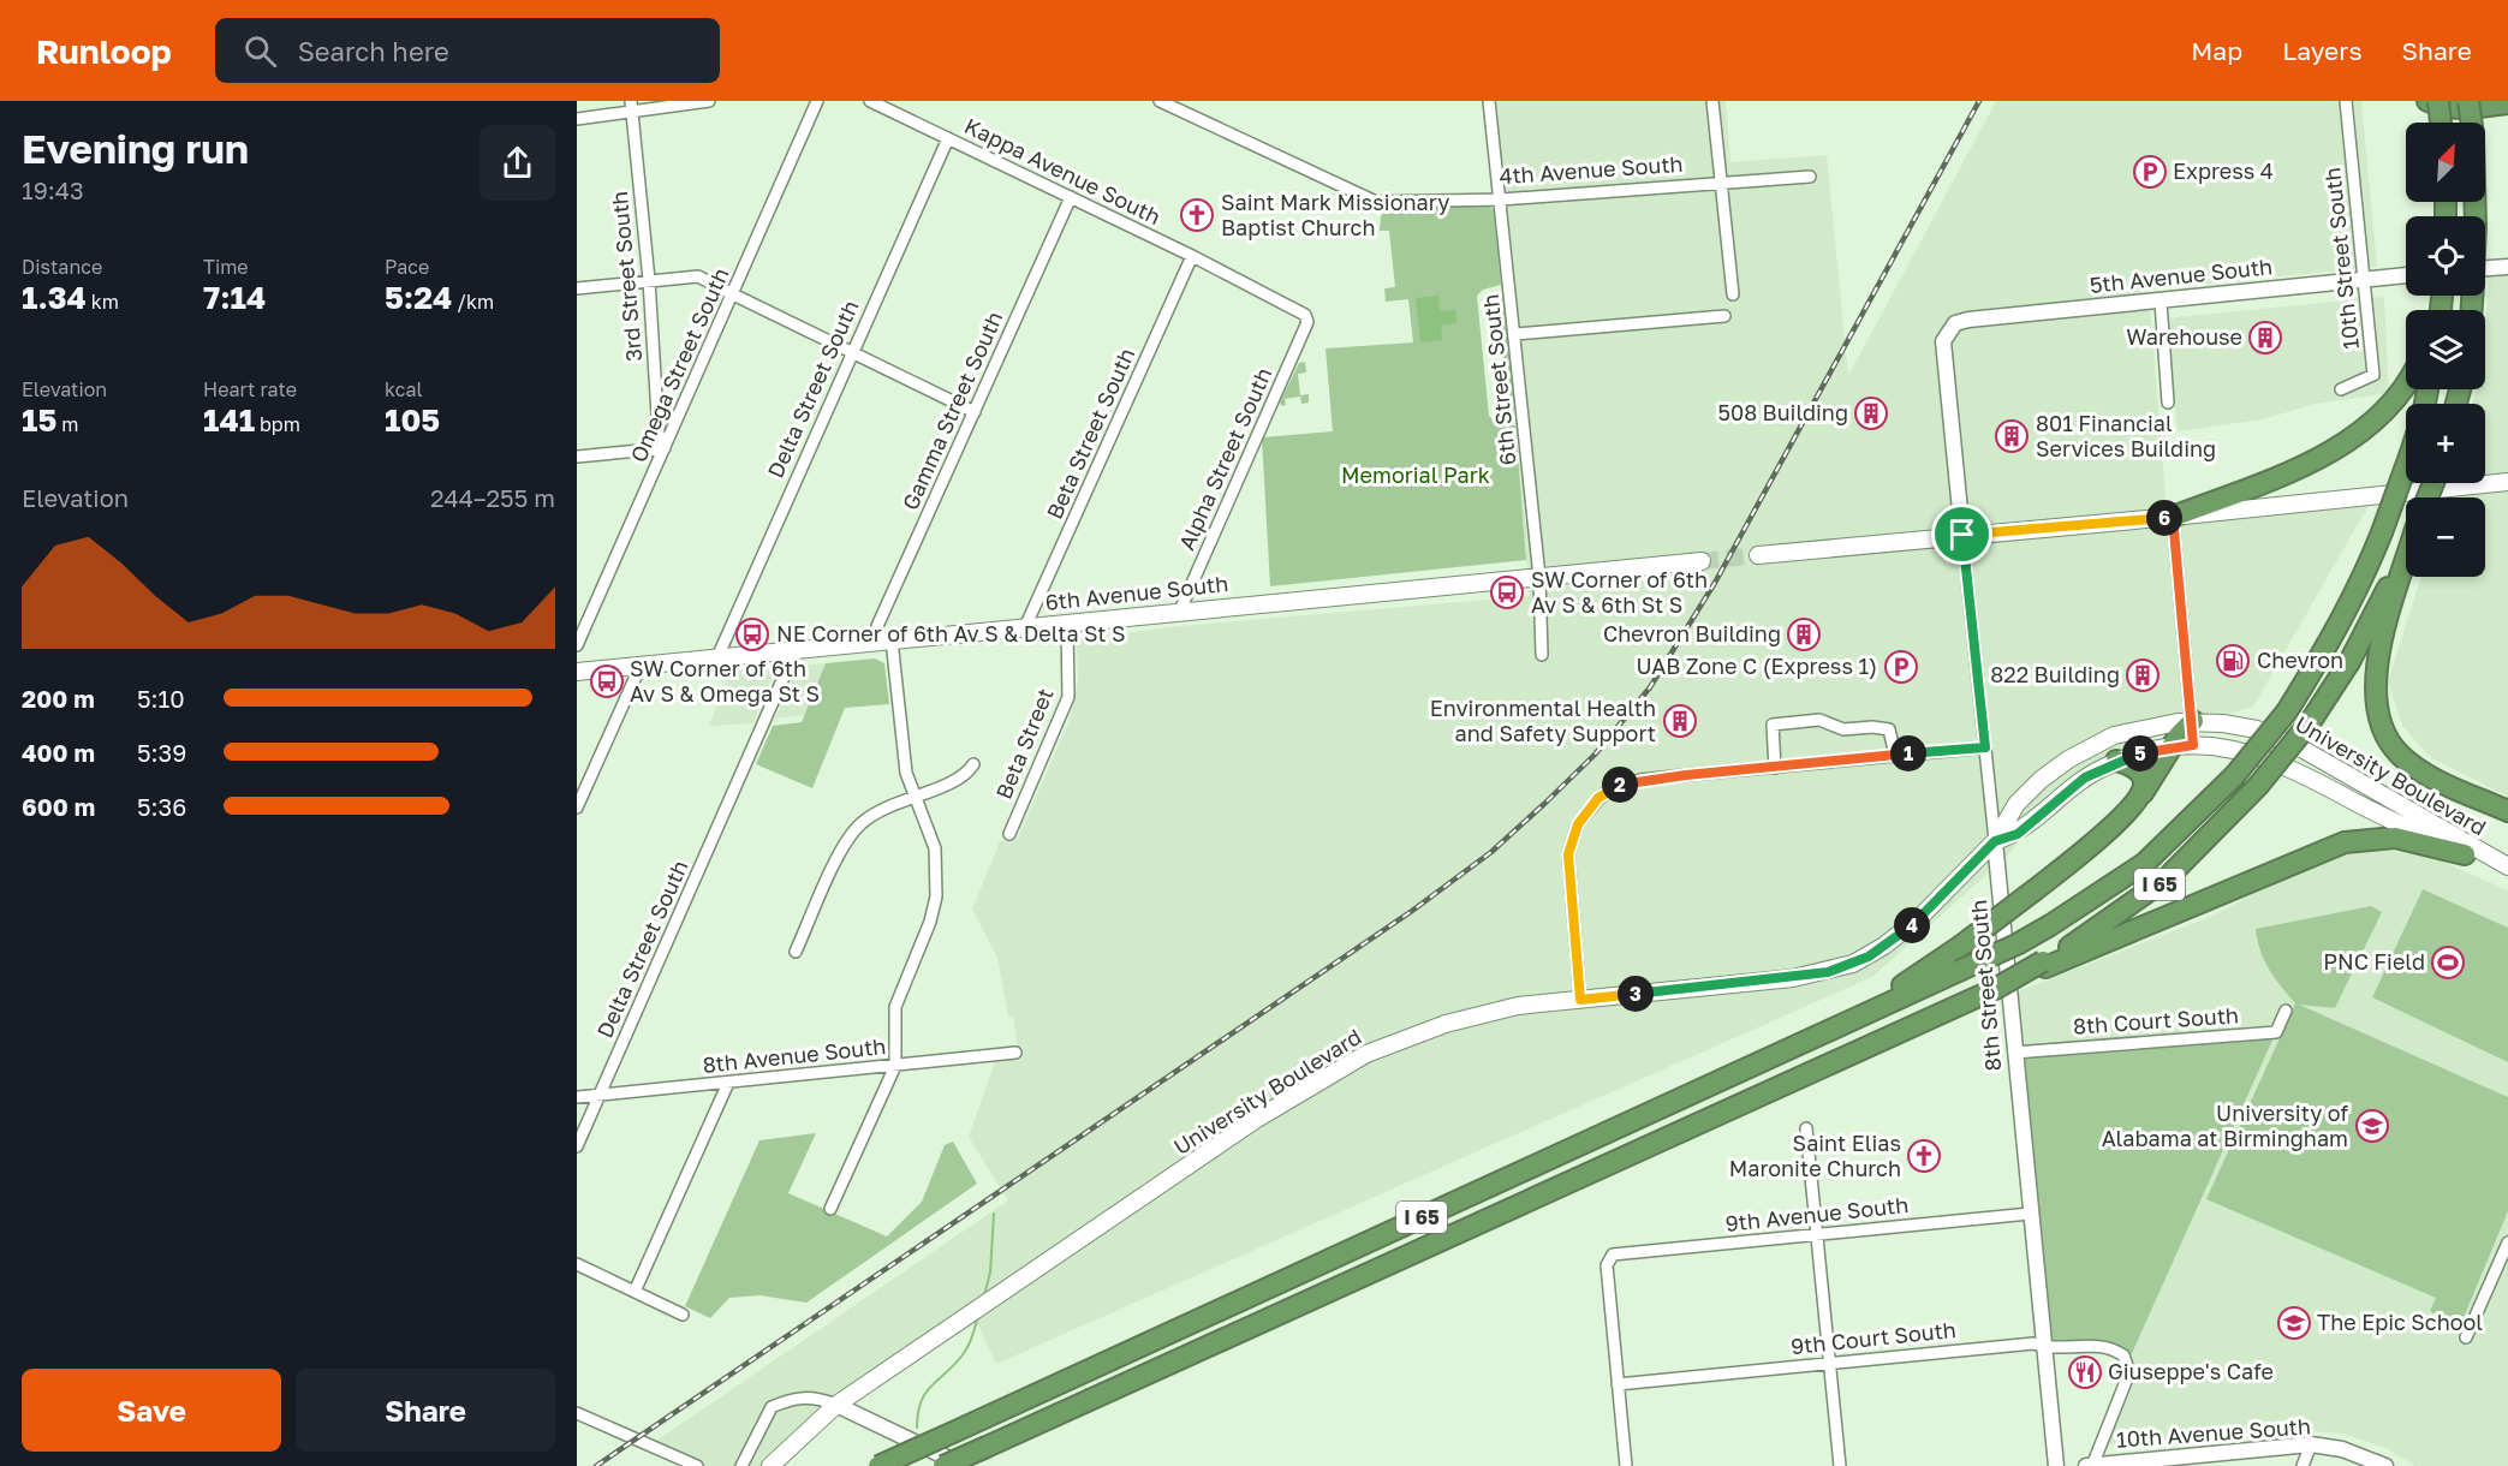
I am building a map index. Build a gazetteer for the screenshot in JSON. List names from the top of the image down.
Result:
{
  "streets": {
    "highway": ["I 65"],
    "main road": ["6th Avenue South", "University Boulevard"],
    "street": [
      "4th Avenue South",
      "Kappa Avenue South",
      "10th Street South",
      "3rd Street South",
      "5th Avenue South",
      "Omega Street South",
      "6th Street South",
      "Delta Street South",
      "Gamma Street South",
      "Beta Street South",
      "Alpha Street South",
      "Beta Street",
      "8th Street South",
      "8th Court South",
      "8th Avenue South",
      "9th Avenue South",
      "9th Court South",
      "10th Avenue South"
    ]
  },
  "crossings": [
    ["4th Avenue South", "6th Street South"],
    ["Kappa Avenue South", "Delta Street South"],
    ["Kappa Avenue South", "Gamma Street South"],
    ["Kappa Avenue South", "Beta Street South"],
    ["Kappa Avenue South", "Alpha Street South"],
    ["10th Street South", "5th Avenue South"],
    ["3rd Street South", "Omega Street South"],
    ["5th Avenue South", "8th Street South"],
    ["6th Street South", "6th Avenue South"],
    ["Delta Street South", "6th Avenue South"],
    ["Delta Street South", "8th Avenue South"],
    ["Gamma Street South", "6th Avenue South"],
    ["Gamma Street South", "8th Avenue South"],
    ["Beta Street South", "6th Avenue South"],
    ["Alpha Street South", "6th Avenue South"],
    ["6th Avenue South", "Beta Street"],
    ["University Boulevard", "8th Street South"],
    ["8th Street South", "8th Court South"],
    ["8th Street South", "9th Avenue South"],
    ["8th Street South", "9th Court South"],
    ["9th Avenue South", "9th Court South"],
    ["9th Court South", "10th Avenue South"]
  ],
  "parks": ["Memorial Park"],
  "places": {
    "parking": ["Express 4", "UAB Zone C (Express 1)"],
    "church": ["Saint Mark Missionary Baptist Church", "Saint Elias Maronite Church"],
    "building": [
      "Warehouse",
      "508 Building",
      "801 Financial Services Building",
      "Chevron Building",
      "822 Building",
      "Environmental Health and Safety Support"
    ],
    "bus stop": ["SW Corner of 6th Av S & 6th St S", "NE Corner of 6th Av S & Delta St S", "SW Corner of 6th Av S & Omega St S"],
    "fuel station": ["Chevron"],
    "sports": ["PNC Field"],
    "school or university": ["University of Alabama at Birmingham", "The Epic School"],
    "restaurant": ["Giuseppe's Cafe"]
  },
  "north": "top right",
  "page": {
    "header": "Runloop",
    "search": "Search here",
    "nav": ["Map", "Layers", "Share"],
    "heading": ["Evening run", "19:43"],
    "map_buttons": ["+", "−"],
    "stats": [
      ["Distance", "1.34 km"],
      ["Time", "7:14"],
      ["Pace", "5:24 /km"],
      ["Elevation", "15 m"],
      ["Heart rate", "141 bpm"],
      ["kcal", "105"]
    ],
    "chart": ["Elevation", "244–255 m"],
    "pins": [
      "6",
      "1",
      "5",
      "2",
      "4",
      "3"
    ],
    "list": [
      {
        "name": "200 m",
        "note": "5:10"
      },
      {
        "name": "400 m",
        "note": "5:39"
      },
      {
        "name": "600 m",
        "note": "5:36"
      }
    ],
    "buttons": ["Save", "Share"]
  }
}
